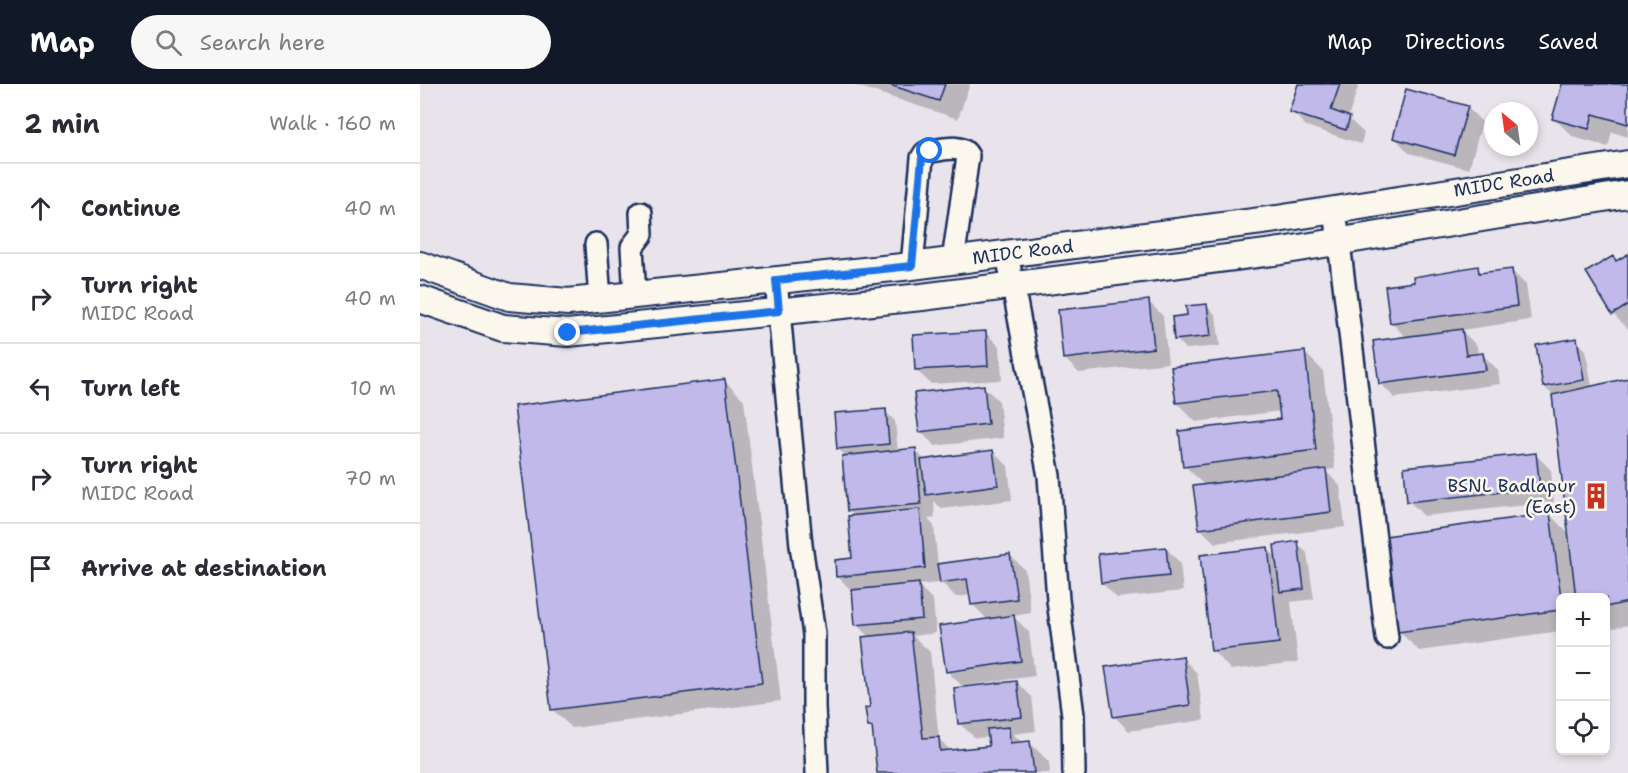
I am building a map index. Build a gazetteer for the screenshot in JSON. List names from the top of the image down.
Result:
{
  "streets": {
    "main road": ["MIDC Road"]
  },
  "places": {
    "building": ["BSNL Badlapur (East)"]
  },
  "north": "top left",
  "page": {
    "header": "Map",
    "search": "Search here",
    "nav": ["Map", "Directions", "Saved"],
    "heading": ["2 min", "Walk · 160 m"],
    "list": [
      ["Continue", "40 m"],
      ["Turn right", "MIDC Road", "40 m"],
      ["Turn left", "10 m"],
      ["Turn right", "MIDC Road", "70 m"],
      "Arrive at destination"
    ],
    "map_buttons": ["+", "−"]
  }
}
